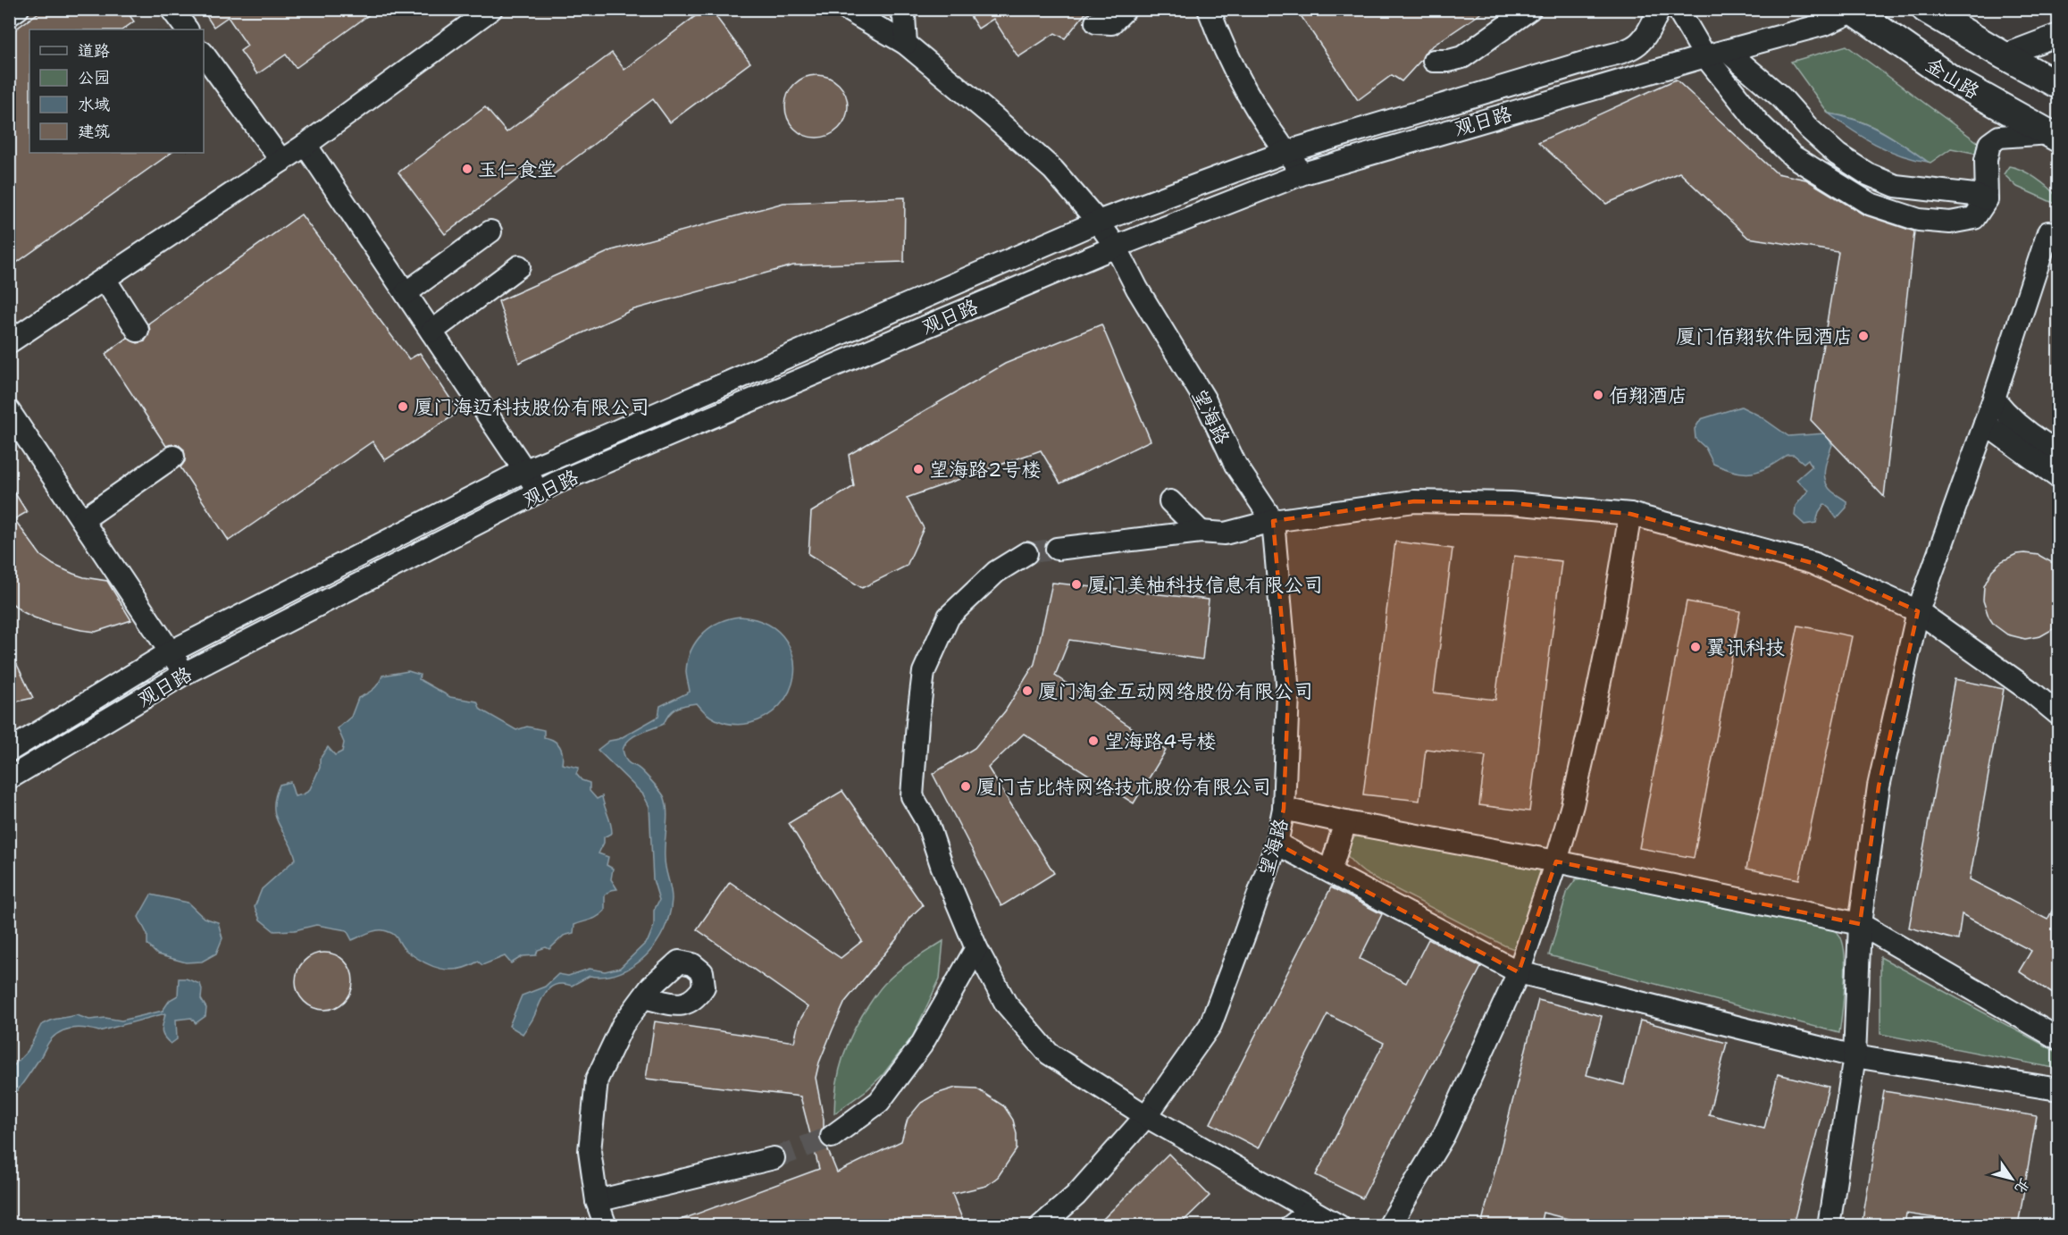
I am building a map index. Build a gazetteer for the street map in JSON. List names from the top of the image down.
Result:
{
  "streets": {
    "main road": ["金山路"],
    "street": ["观日路", "望海路"]
  },
  "crossings": [
    ["金山路", "观日路"],
    ["观日路", "望海路"]
  ],
  "places": [
    "玉仁食堂",
    "厦门佰翔软件园酒店",
    "佰翔酒店",
    "厦门海迈科技股份有限公司",
    "望海路2号楼",
    "厦门美柚科技信息有限公司",
    "翼讯科技",
    "厦门淘金互动网络股份有限公司",
    "望海路4号楼",
    "厦门吉比特网络技术股份有限公司"
  ],
  "legend": [
    "道路",
    "公园",
    "水域",
    "建筑"
  ],
  "north": "bottom right"
}
